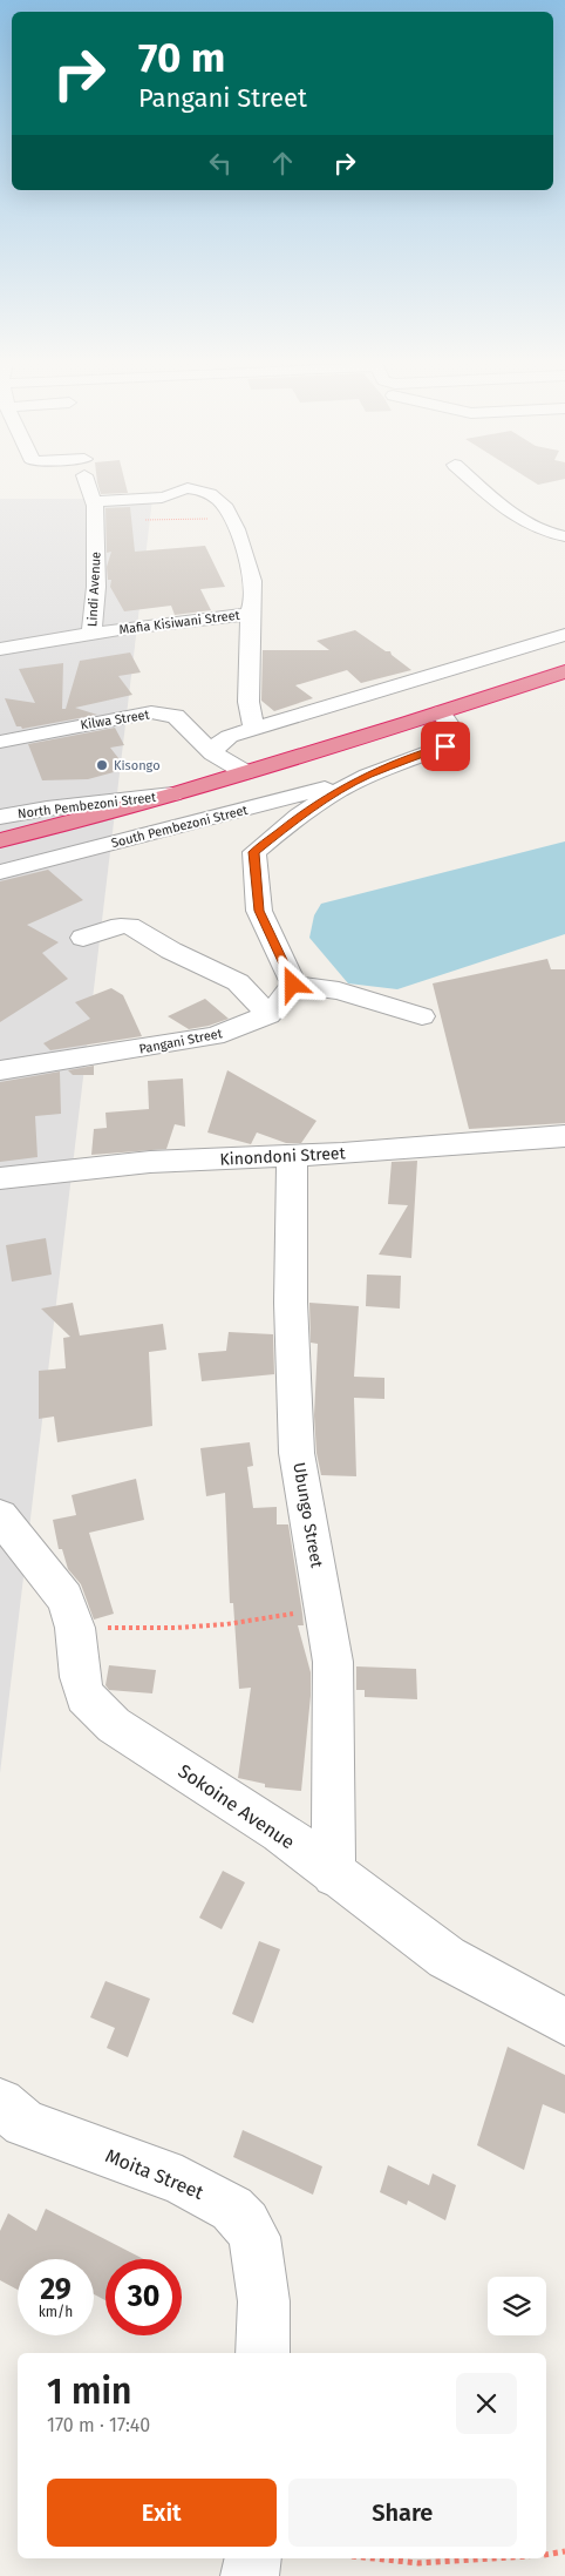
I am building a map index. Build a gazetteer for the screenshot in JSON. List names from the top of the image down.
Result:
{
  "streets": {
    "street": [
      "Lindi Avenue",
      "Mafia Kisiwani Street",
      "Kilwa Street",
      "North Pembezoni Street",
      "South Pembezoni Street",
      "Pangani Street",
      "Kinondoni Street",
      "Ubungo Street",
      "Sokoine Avenue",
      "Moita Street"
    ]
  },
  "crossings": [
    ["Lindi Avenue", "Mafia Kisiwani Street"],
    ["Kinondoni Street", "Ubungo Street"],
    ["Ubungo Street", "Sokoine Avenue"]
  ],
  "places": ["Kisongo"],
  "page": {
    "turn": ["70 m", "Pangani Street"],
    "speed": "29 km/h",
    "limit": "30",
    "heading": ["1 min", "170 m · 17:40"],
    "buttons": ["Exit", "Share"]
  }
}
